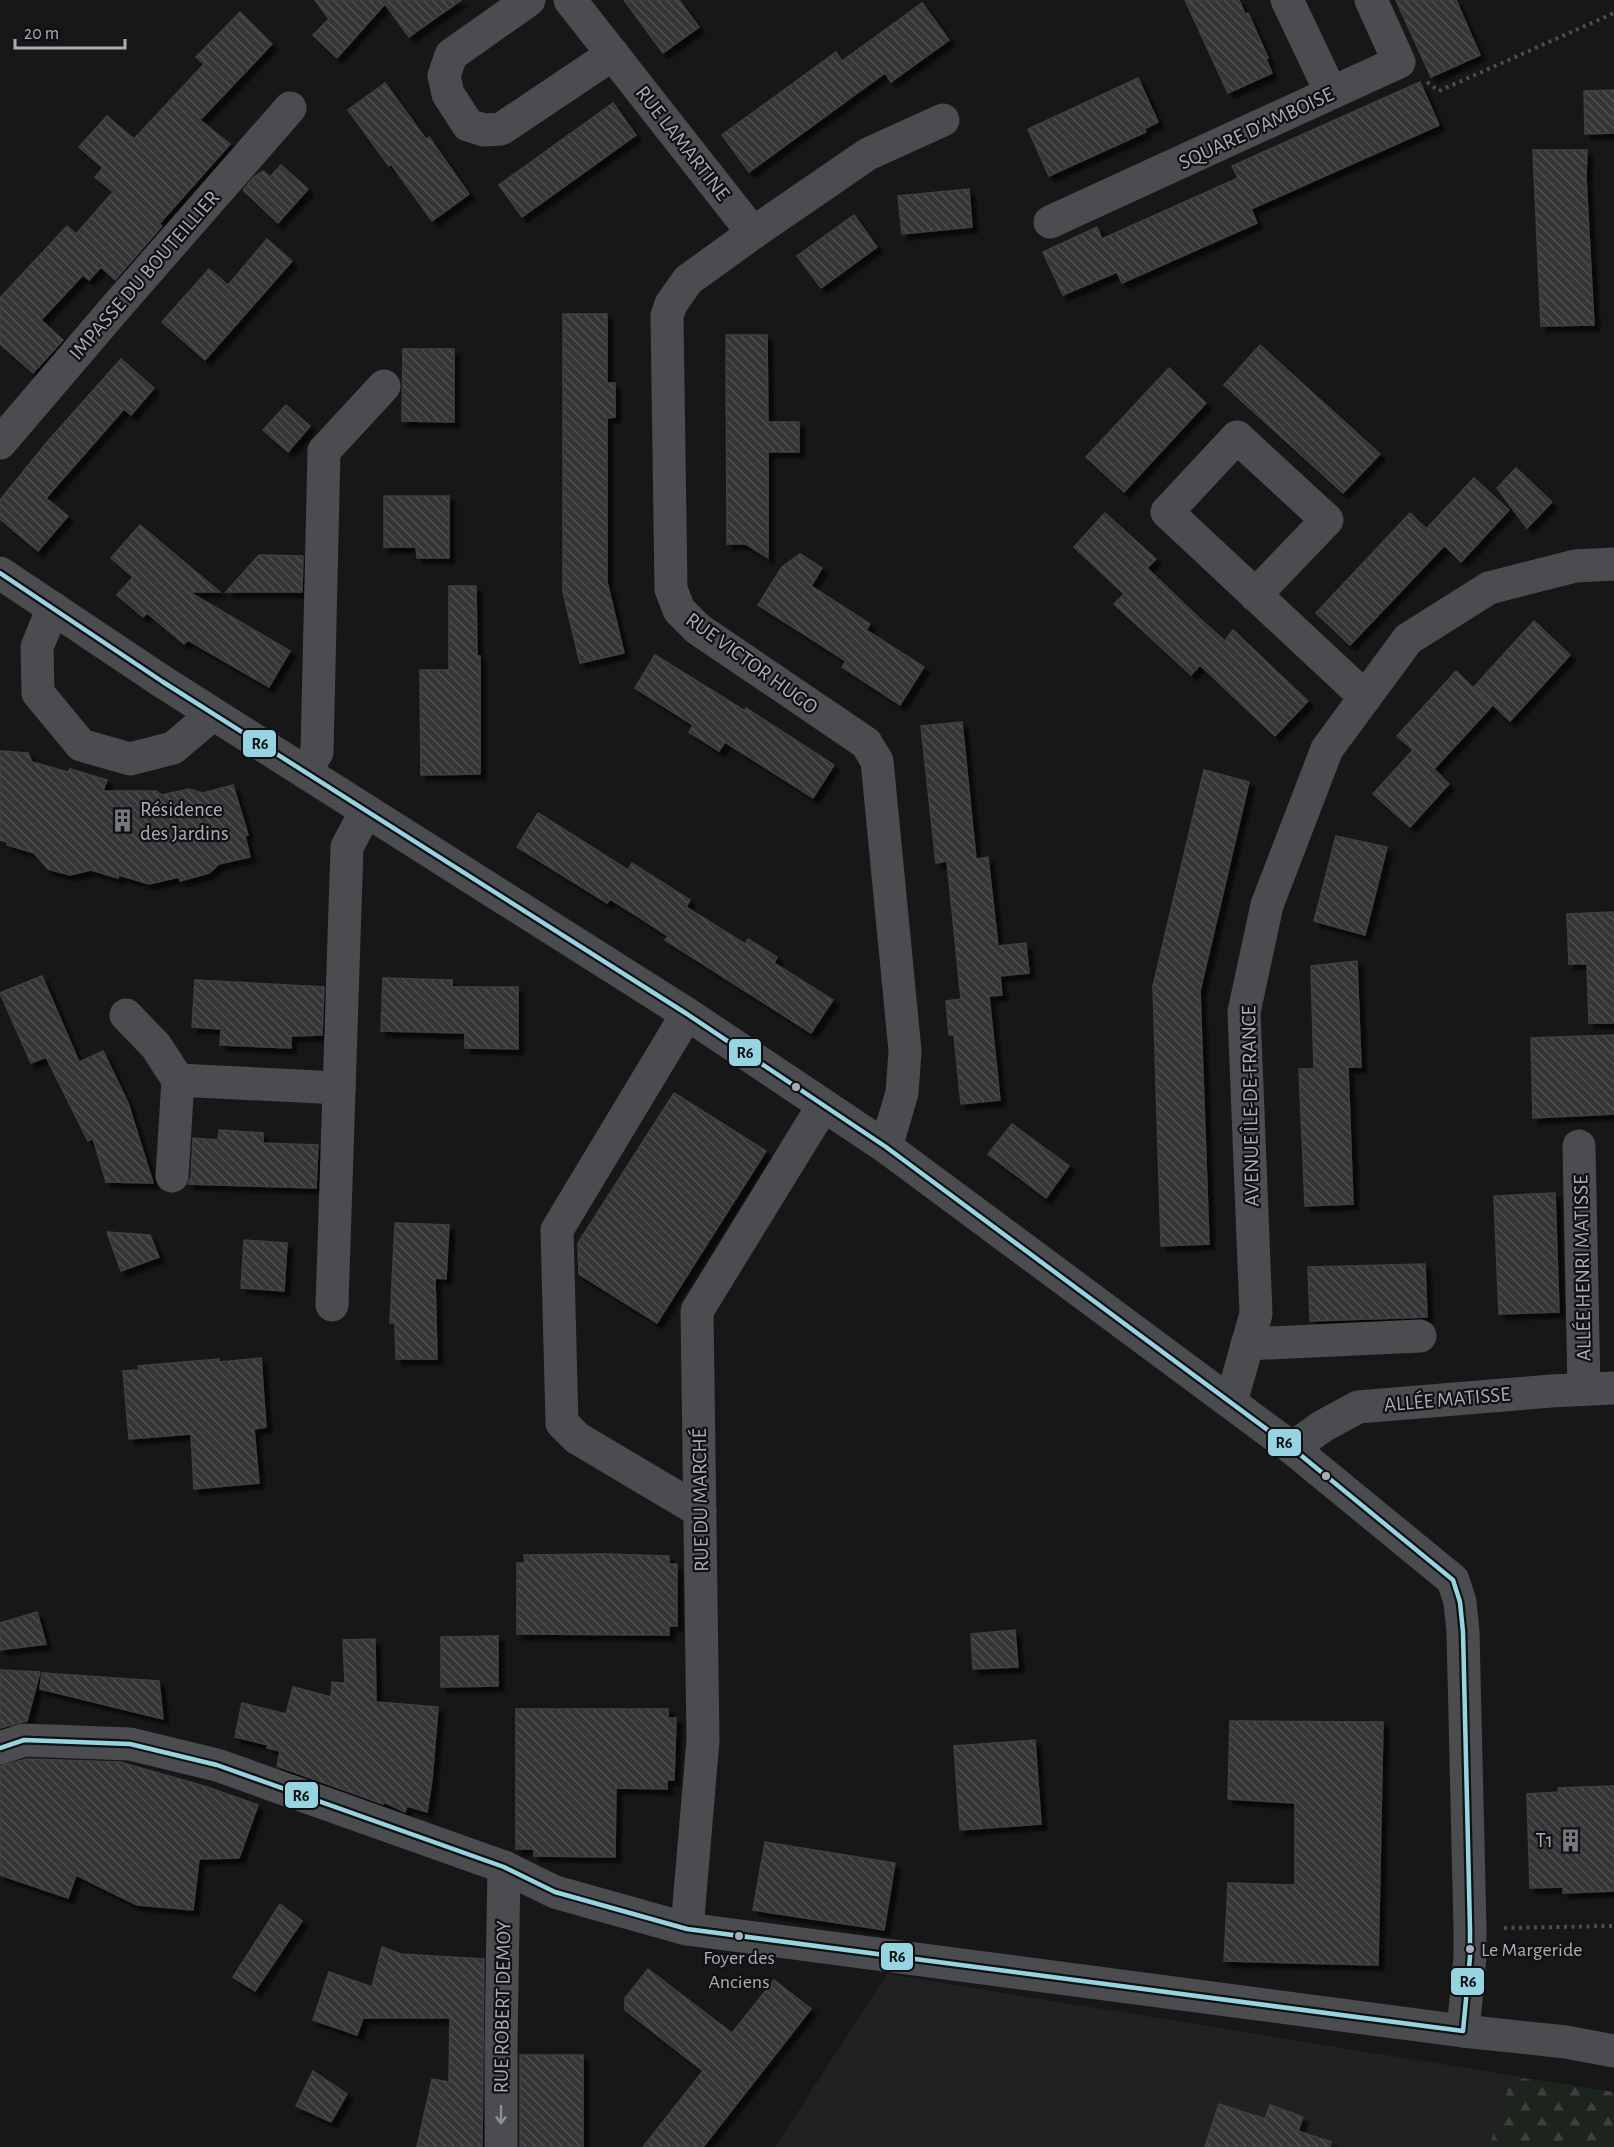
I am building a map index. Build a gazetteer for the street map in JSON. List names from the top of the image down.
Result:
{
  "streets": {
    "street": [
      "SQUARE D'AMBOISE",
      "RUE LAMARTINE",
      "IMPASSE DU BOUTEILLIER",
      "RUE VICTOR HUGO",
      "AVENUE ÎLE-DE-FRANCE",
      "ALLÉE HENRI MATISSE",
      "ALLÉE MATISSE",
      "RUE DU MARCHÉ",
      "RUE ROBERT DEMOY"
    ]
  },
  "crossings": [
    ["RUE LAMARTINE", "RUE VICTOR HUGO"],
    ["ALLÉE HENRI MATISSE", "ALLÉE MATISSE"]
  ],
  "one_way": ["RUE ROBERT DEMOY"],
  "places": {
    "building": ["Résidence des Jardins", "T1"],
    "other": ["Foyer des Anciens", "Le Margeride"]
  },
  "lines": ["transit line R6"],
  "scale_bar": "20 m"
}
